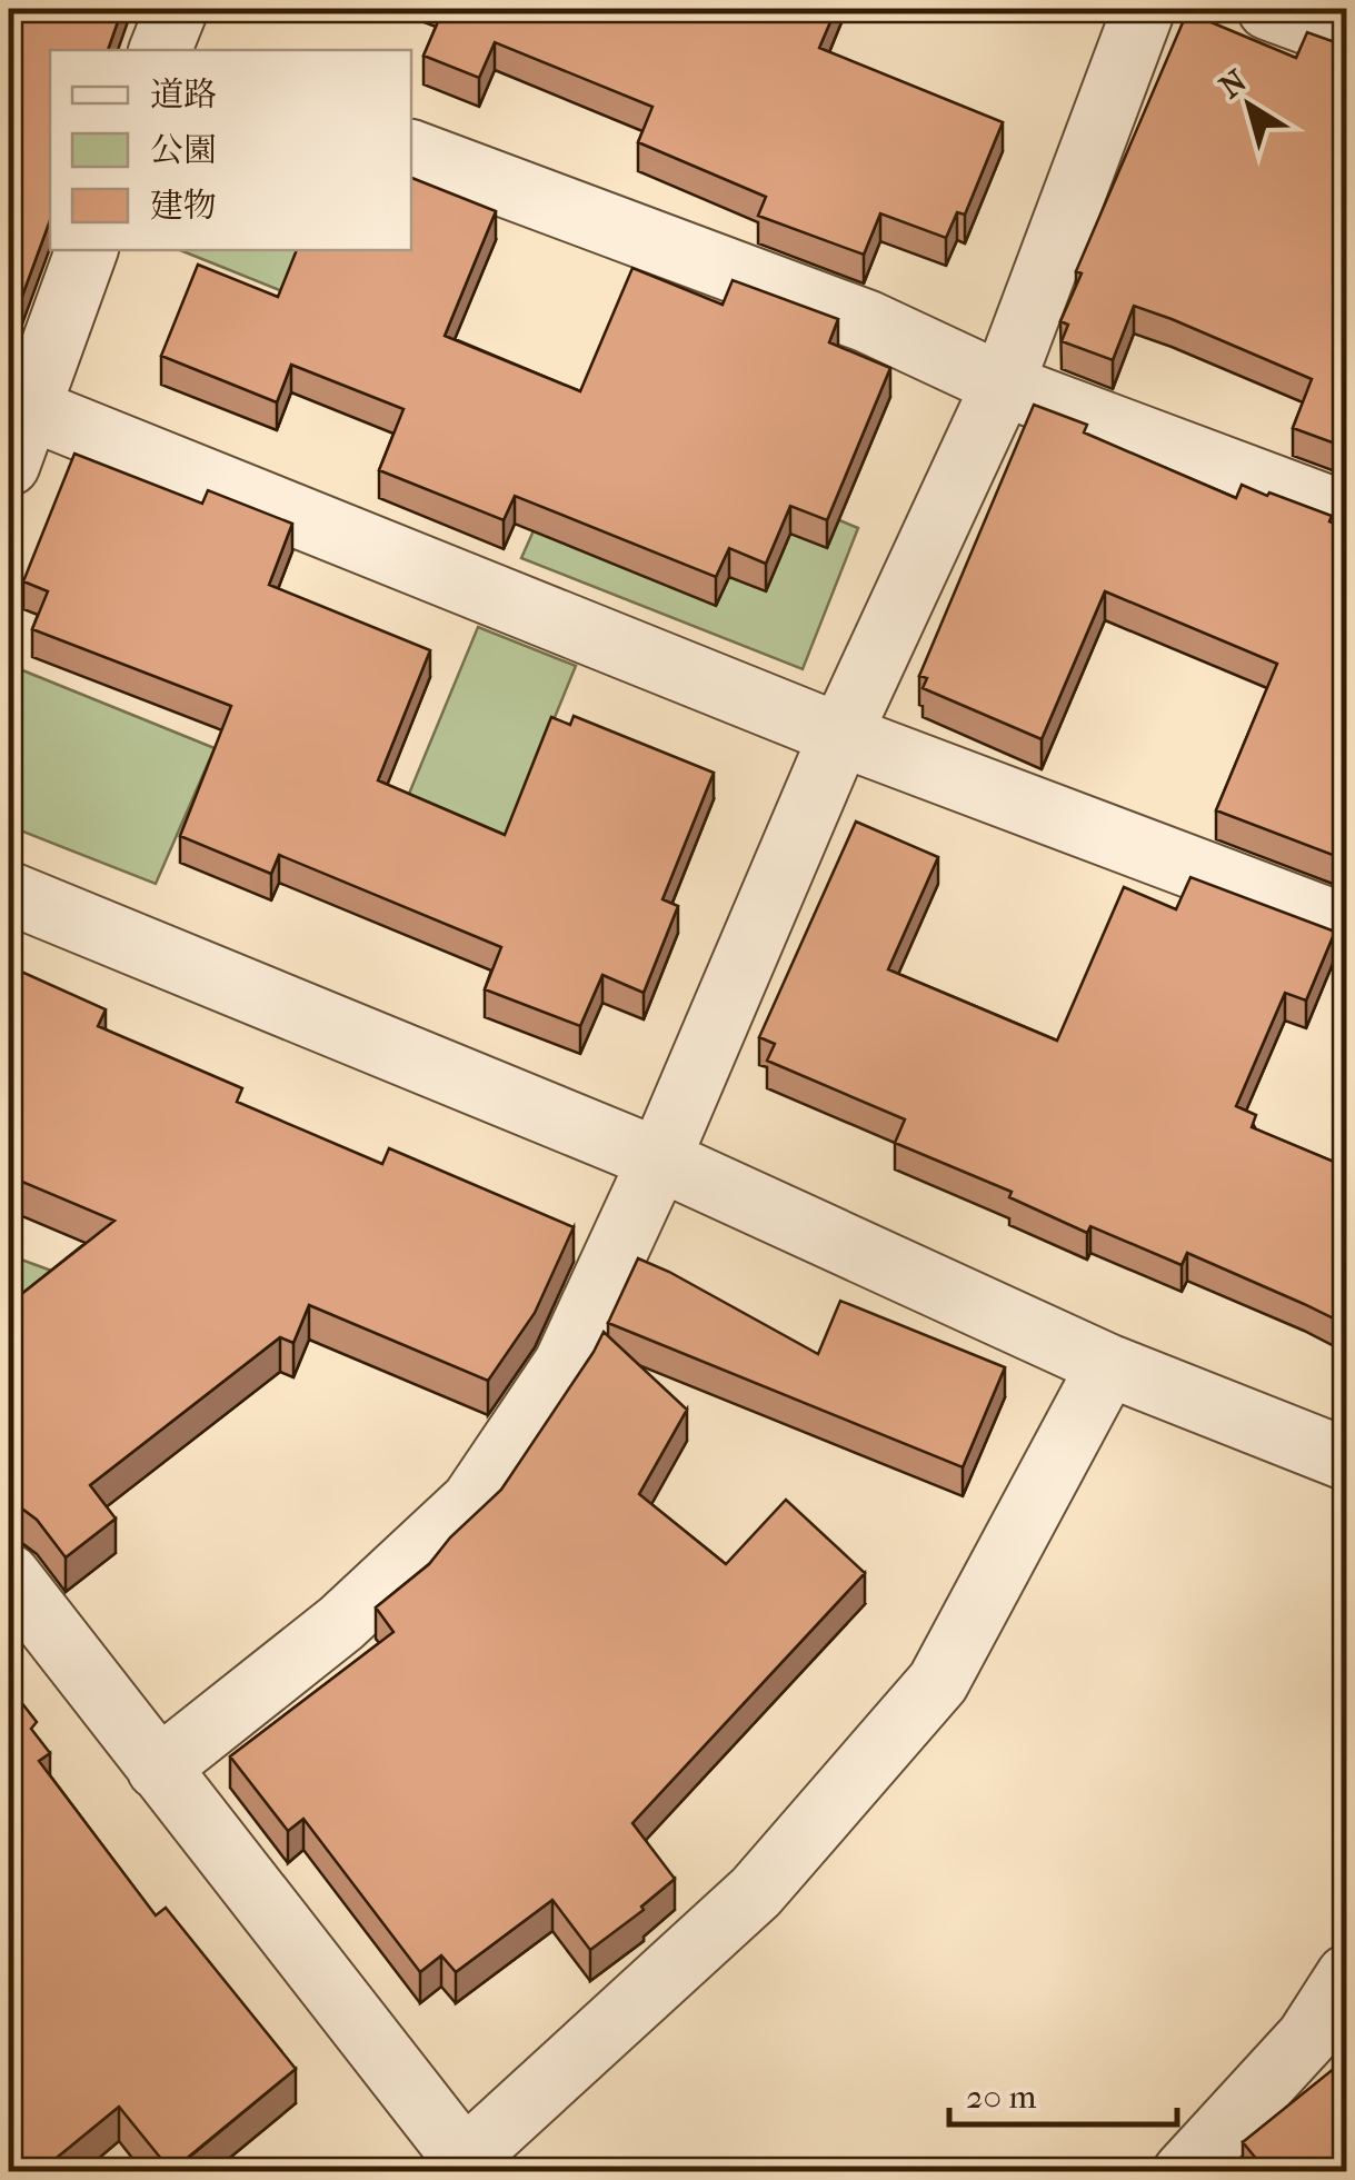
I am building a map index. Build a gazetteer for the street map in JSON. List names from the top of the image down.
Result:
{
  "legend": ["道路", "公園", "建物"],
  "scale_bar": "20 m",
  "north": "top left"
}
